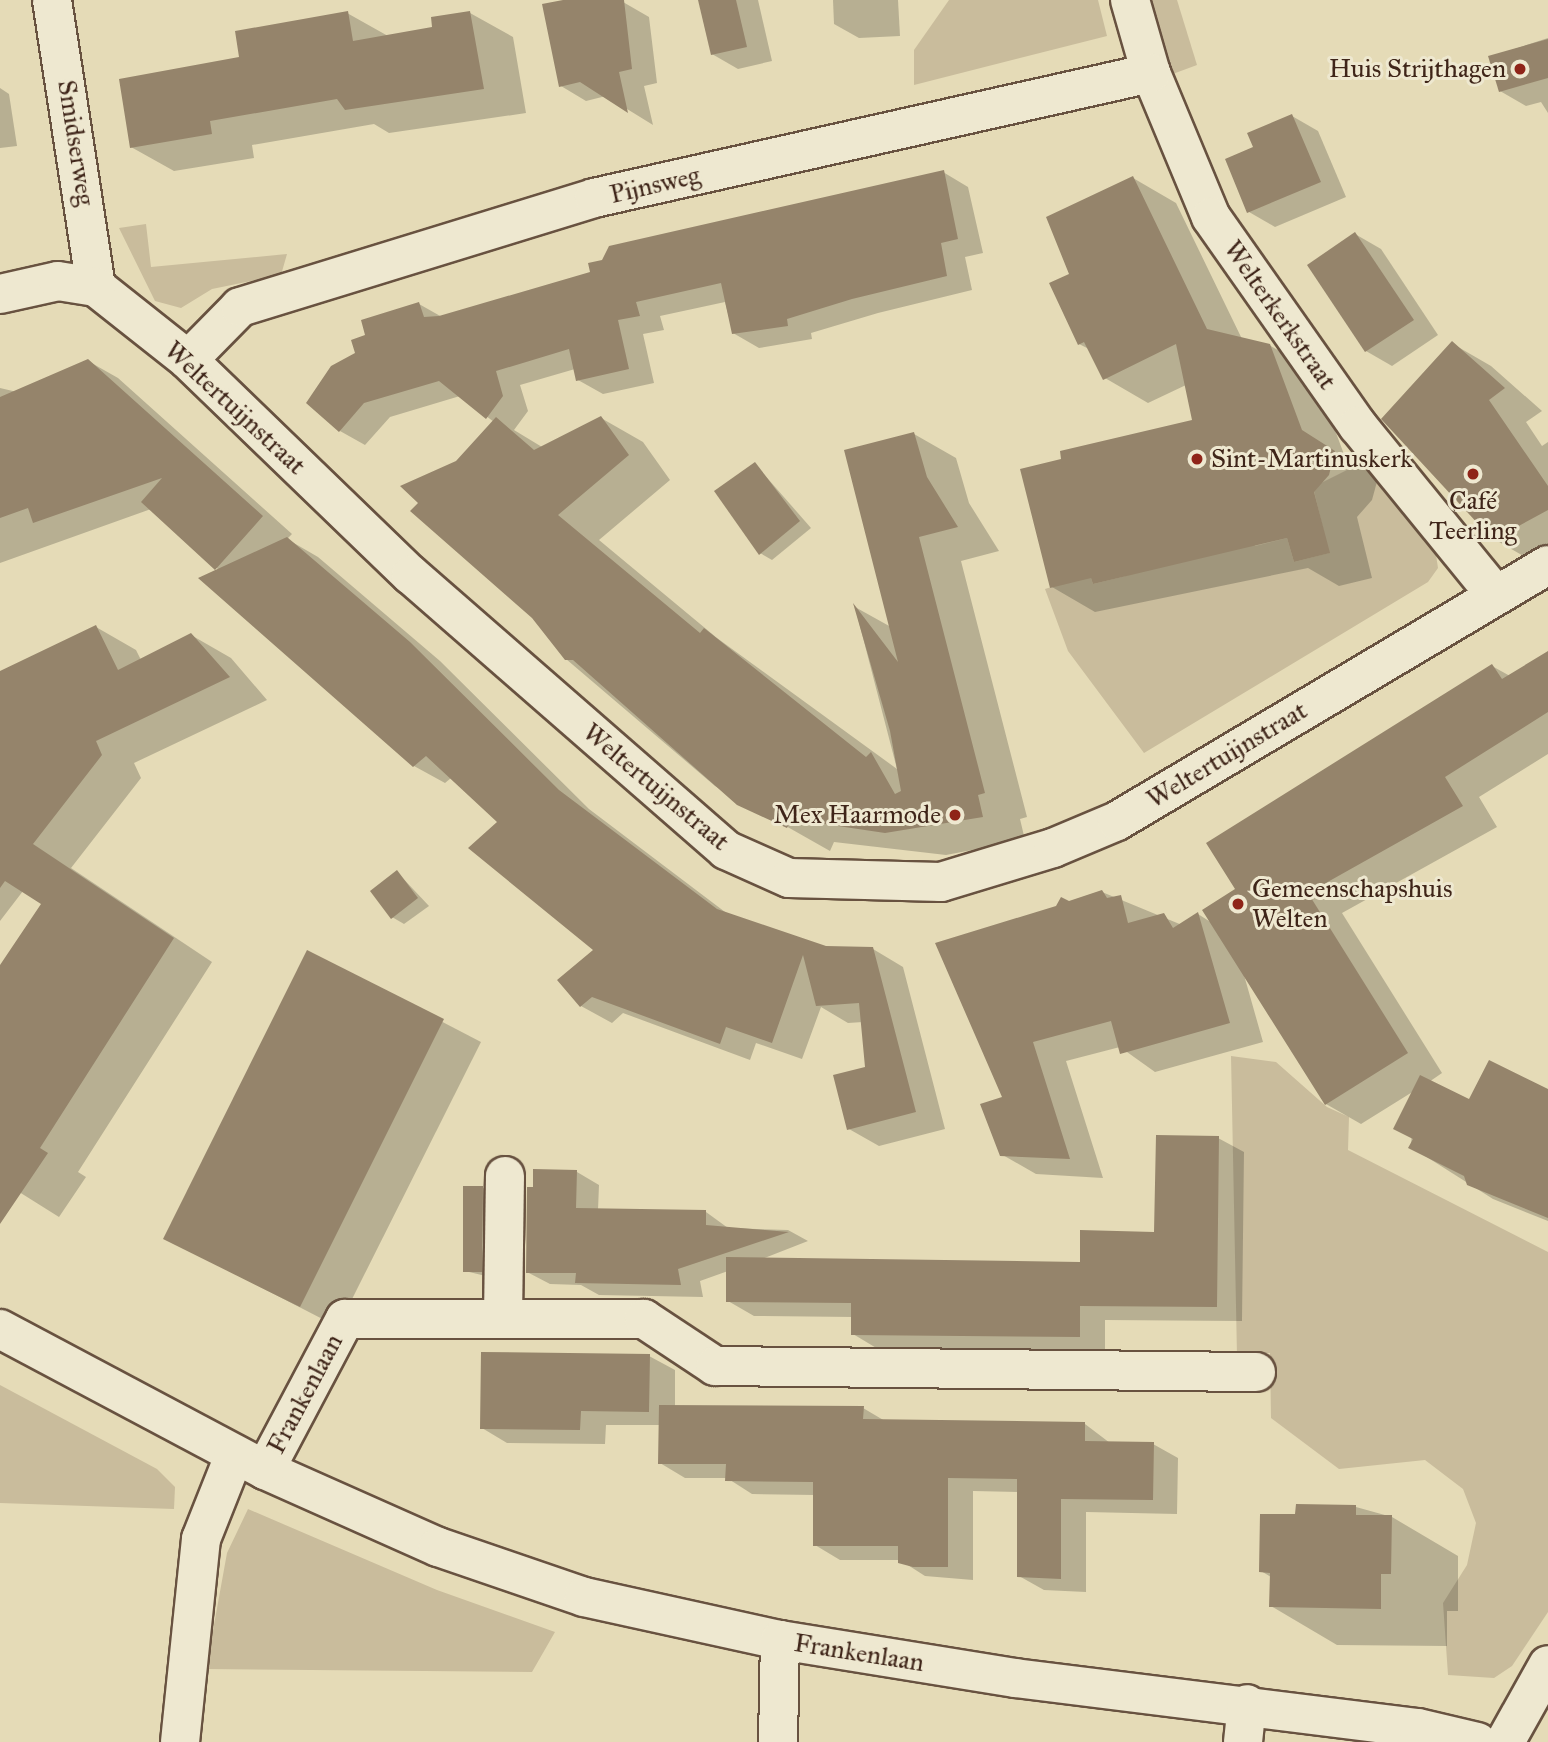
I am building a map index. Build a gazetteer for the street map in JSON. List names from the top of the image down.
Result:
{
  "streets": {
    "street": [
      "Smidserweg",
      "Pijnsweg",
      "Welterkerkstraat",
      "Weltertuijnstraat",
      "Frankenlaan"
    ]
  },
  "crossings": [
    ["Smidserweg", "Weltertuijnstraat"],
    ["Pijnsweg", "Welterkerkstraat"],
    ["Pijnsweg", "Weltertuijnstraat"],
    ["Welterkerkstraat", "Weltertuijnstraat"]
  ],
  "places": [
    "Huis Strijthagen",
    "Sint-Martinuskerk",
    "Café Teerling",
    "Mex Haarmode",
    "Gemeenschapshuis Welten"
  ]
}
